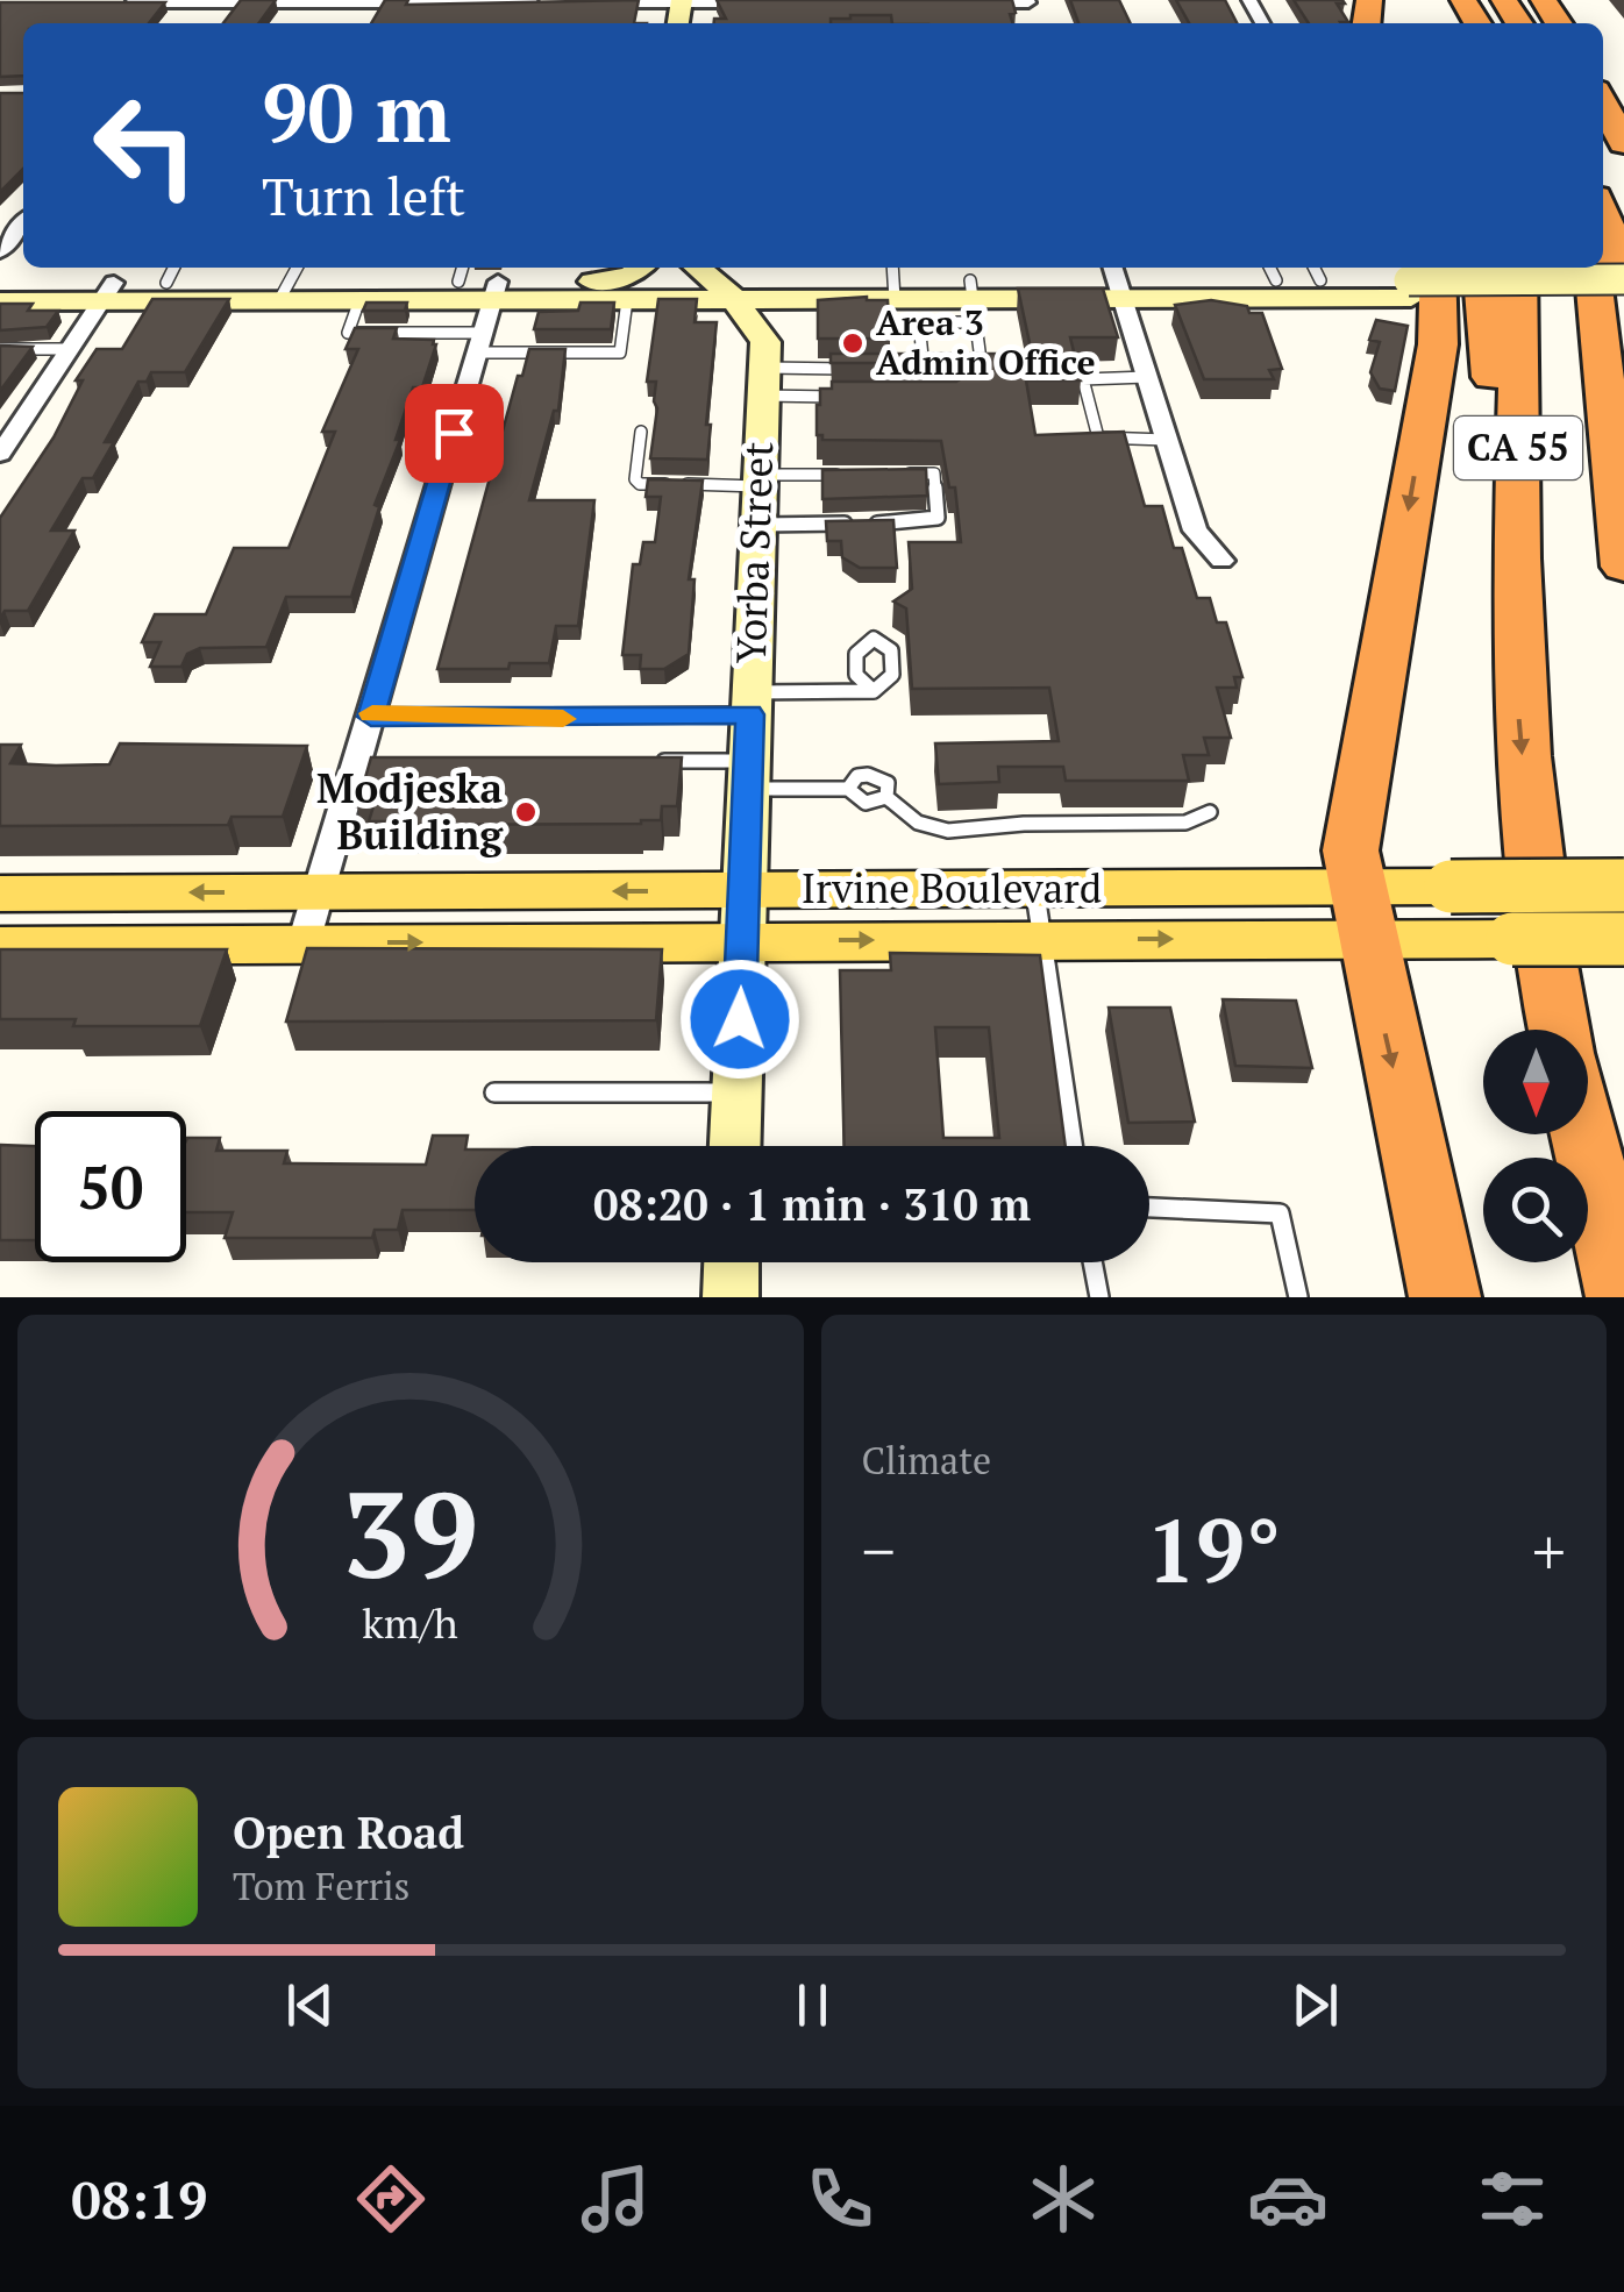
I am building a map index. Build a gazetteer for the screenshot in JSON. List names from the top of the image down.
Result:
{
  "streets": {
    "highway": ["CA 55"],
    "main road": ["Yorba Street", "Irvine Boulevard"]
  },
  "crossings": [
    ["Yorba Street", "Irvine Boulevard"]
  ],
  "places": ["Area 3 Admin Office", "Modjeska Building"],
  "north": "bottom",
  "page": {
    "turn": ["90 m", "Turn left"],
    "limit": "50",
    "trip": "08:20 · 1 min · 310 m",
    "tile": "Climate",
    "heat": ["−", "19°", "+"],
    "song": ["Open Road", "Tom Ferris"],
    "tabs": "08:19",
    "gauge": ["39", "km/h"]
  }
}
